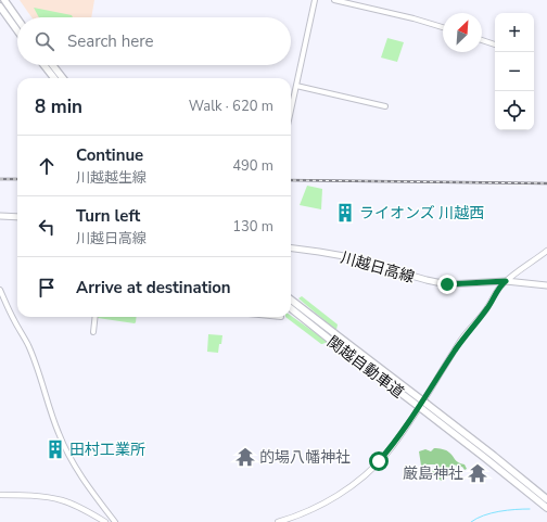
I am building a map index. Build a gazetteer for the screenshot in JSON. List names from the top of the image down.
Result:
{
  "streets": {
    "highway": ["関越自動車道"],
    "main road": ["川越日高線"]
  },
  "places": {
    "building": ["ライオンズ 川越西", "田村工業所"],
    "temple": ["的場八幡神社", "厳島神社"]
  },
  "north": "top right",
  "page": {
    "map_buttons": ["+", "−"],
    "search": "Search here",
    "heading": ["8 min", "Walk · 620 m"],
    "list": [
      ["Continue", "川越越生線", "490 m"],
      ["Turn left", "川越日高線", "130 m"],
      "Arrive at destination"
    ]
  }
}
